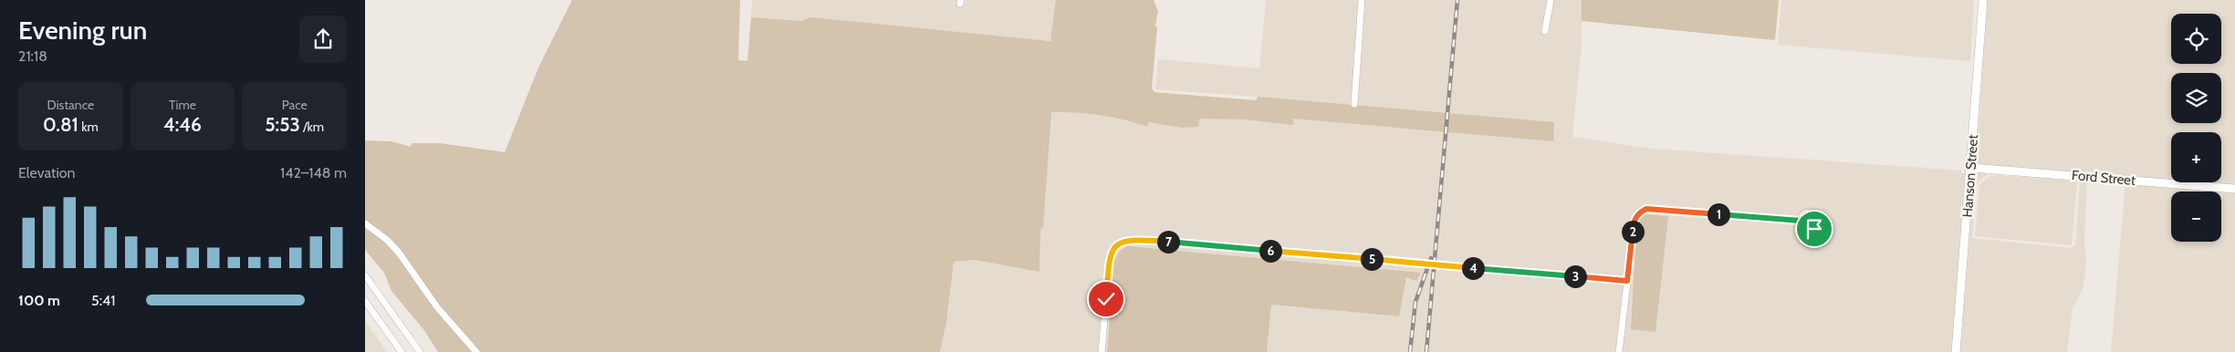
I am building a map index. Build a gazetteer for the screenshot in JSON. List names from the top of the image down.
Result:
{
  "streets": {
    "street": ["Hanson Street", "Ford Street"]
  },
  "crossings": [
    ["Hanson Street", "Ford Street"]
  ],
  "page": {
    "heading": ["Evening run", "21:18"],
    "map_buttons": ["+", "−"],
    "stats": [
      ["Distance", "0.81 km"],
      ["Time", "4:46"],
      ["Pace", "5:53 /km"]
    ],
    "chart": ["Elevation", "142–148 m"],
    "pins": [
      "1",
      "2",
      "7",
      "6",
      "5",
      "4",
      "3"
    ],
    "list": [
      {
        "name": "100 m",
        "note": "5:41"
      }
    ]
  }
}
